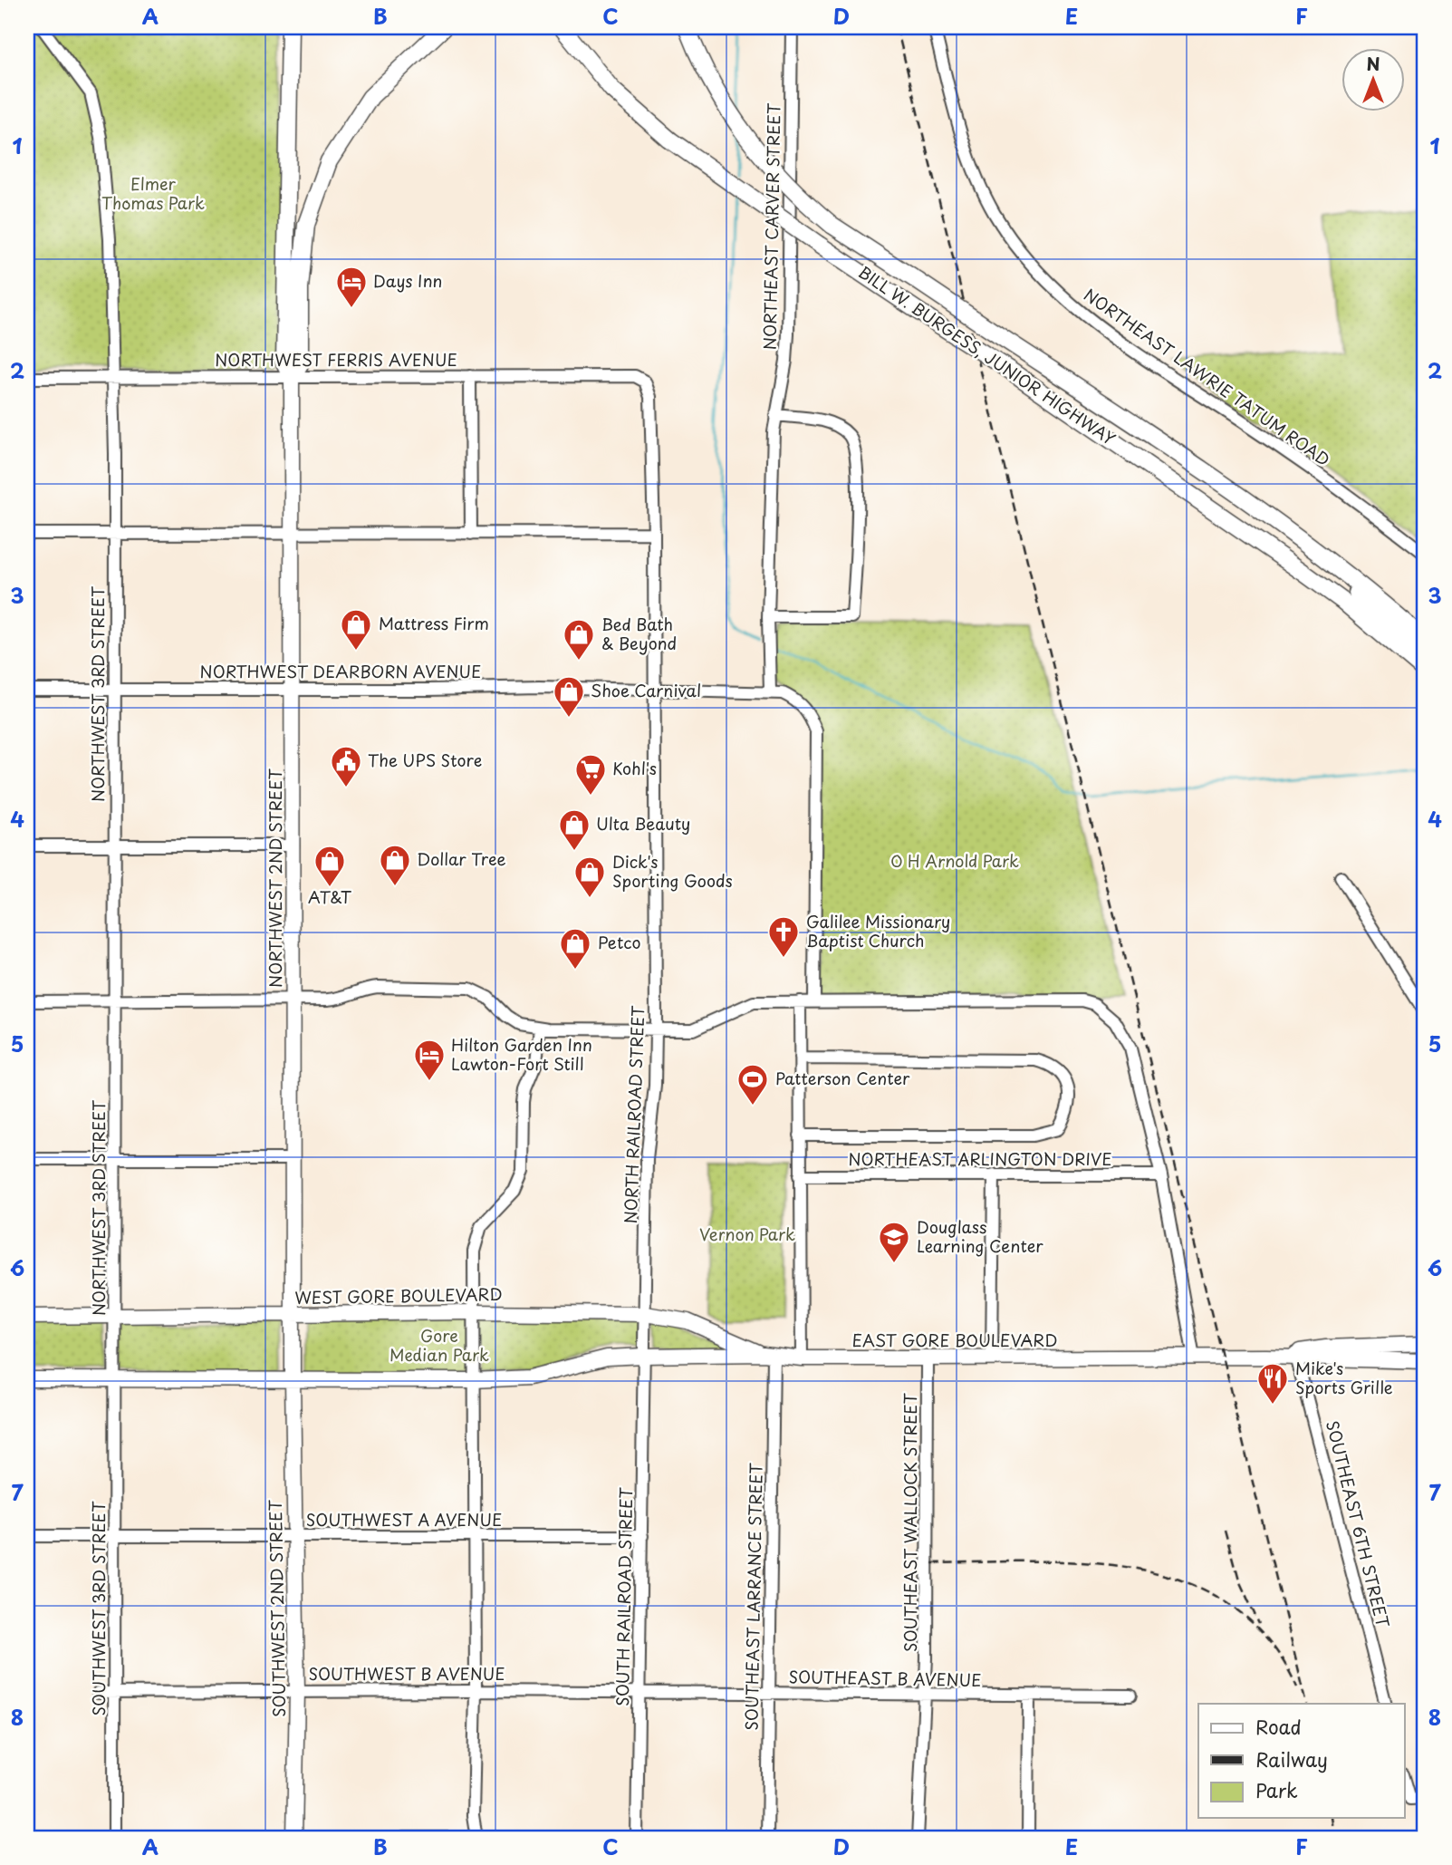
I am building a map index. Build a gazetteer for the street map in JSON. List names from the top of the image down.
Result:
{
  "streets": {
    "highway": ["BILL W. BURGESS, JUNIOR HIGHWAY"],
    "main road": [
      "NORTHWEST 2ND STREET",
      "WEST GORE BOULEVARD",
      "EAST GORE BOULEVARD",
      "SOUTHWEST 2ND STREET"
    ],
    "street": [
      "NORTHEAST CARVER STREET",
      "NORTHWEST FERRIS AVENUE",
      "NORTHEAST LAWRIE TATUM ROAD",
      "NORTHWEST DEARBORN AVENUE",
      "NORTHWEST 3RD STREET",
      "NORTH RAILROAD STREET",
      "NORTHEAST ARLINGTON DRIVE",
      "SOUTHWEST A AVENUE",
      "SOUTHEAST WALLOCK STREET",
      "SOUTHEAST 6TH STREET",
      "SOUTH RAILROAD STREET",
      "SOUTHEAST LARRANCE STREET",
      "SOUTHWEST 3RD STREET",
      "SOUTHWEST B AVENUE",
      "SOUTHEAST B AVENUE"
    ]
  },
  "crossings": [
    ["NORTHEAST CARVER STREET", "NORTHWEST DEARBORN AVENUE"],
    ["NORTHWEST FERRIS AVENUE", "NORTHWEST 3RD STREET"],
    ["NORTHWEST FERRIS AVENUE", "NORTHWEST 2ND STREET"],
    ["NORTHWEST FERRIS AVENUE", "NORTH RAILROAD STREET"],
    ["NORTHWEST DEARBORN AVENUE", "NORTHWEST 3RD STREET"],
    ["NORTHWEST DEARBORN AVENUE", "NORTHWEST 2ND STREET"],
    ["NORTHWEST DEARBORN AVENUE", "NORTH RAILROAD STREET"],
    ["NORTHWEST 3RD STREET", "WEST GORE BOULEVARD"],
    ["NORTHWEST 3RD STREET", "SOUTHWEST 3RD STREET"],
    ["NORTHWEST 2ND STREET", "WEST GORE BOULEVARD"],
    ["NORTHWEST 2ND STREET", "SOUTHWEST 2ND STREET"],
    ["NORTH RAILROAD STREET", "WEST GORE BOULEVARD"],
    ["NORTH RAILROAD STREET", "EAST GORE BOULEVARD"],
    ["NORTH RAILROAD STREET", "SOUTH RAILROAD STREET"],
    ["WEST GORE BOULEVARD", "EAST GORE BOULEVARD"],
    ["WEST GORE BOULEVARD", "SOUTHEAST LARRANCE STREET"],
    ["EAST GORE BOULEVARD", "SOUTHEAST WALLOCK STREET"],
    ["EAST GORE BOULEVARD", "SOUTHEAST 6TH STREET"],
    ["EAST GORE BOULEVARD", "SOUTH RAILROAD STREET"],
    ["EAST GORE BOULEVARD", "SOUTHEAST LARRANCE STREET"],
    ["SOUTHWEST A AVENUE", "SOUTH RAILROAD STREET"],
    ["SOUTHWEST A AVENUE", "SOUTHWEST 3RD STREET"],
    ["SOUTHWEST A AVENUE", "SOUTHWEST 2ND STREET"],
    ["SOUTHEAST WALLOCK STREET", "SOUTHEAST B AVENUE"],
    ["SOUTH RAILROAD STREET", "SOUTHWEST B AVENUE"],
    ["SOUTH RAILROAD STREET", "SOUTHEAST B AVENUE"],
    ["SOUTHEAST LARRANCE STREET", "SOUTHEAST B AVENUE"],
    ["SOUTHWEST 3RD STREET", "SOUTHWEST B AVENUE"],
    ["SOUTHWEST 2ND STREET", "SOUTHWEST B AVENUE"],
    ["SOUTHWEST B AVENUE", "SOUTHEAST B AVENUE"]
  ],
  "parks": [
    "Elmer Thomas Park",
    "O H Arnold Park",
    "Vernon Park",
    "Gore Median Park"
  ],
  "places": {
    "hotel": ["Days Inn", "Hilton Garden Inn Lawton-Fort Still"],
    "shop": [
      "Mattress Firm",
      "Bed Bath & Beyond",
      "Shoe Carnival",
      "Ulta Beauty",
      "Dollar Tree",
      "AT&T",
      "Dick's Sporting Goods",
      "Petco"
    ],
    "public building": ["The UPS Store"],
    "supermarket": ["Kohl's"],
    "church": ["Galilee Missionary Baptist Church"],
    "sports": ["Patterson Center"],
    "school or university": ["Douglass Learning Center"],
    "restaurant": ["Mike's Sports Grille"]
  },
  "legend": ["Road", "Railway", "Park"],
  "north": "top",
  "grid": {
    "columns": [
      "A",
      "B",
      "C",
      "D",
      "E",
      "F"
    ],
    "rows": [
      "1",
      "2",
      "3",
      "4",
      "5",
      "6",
      "7",
      "8"
    ]
  }
}
